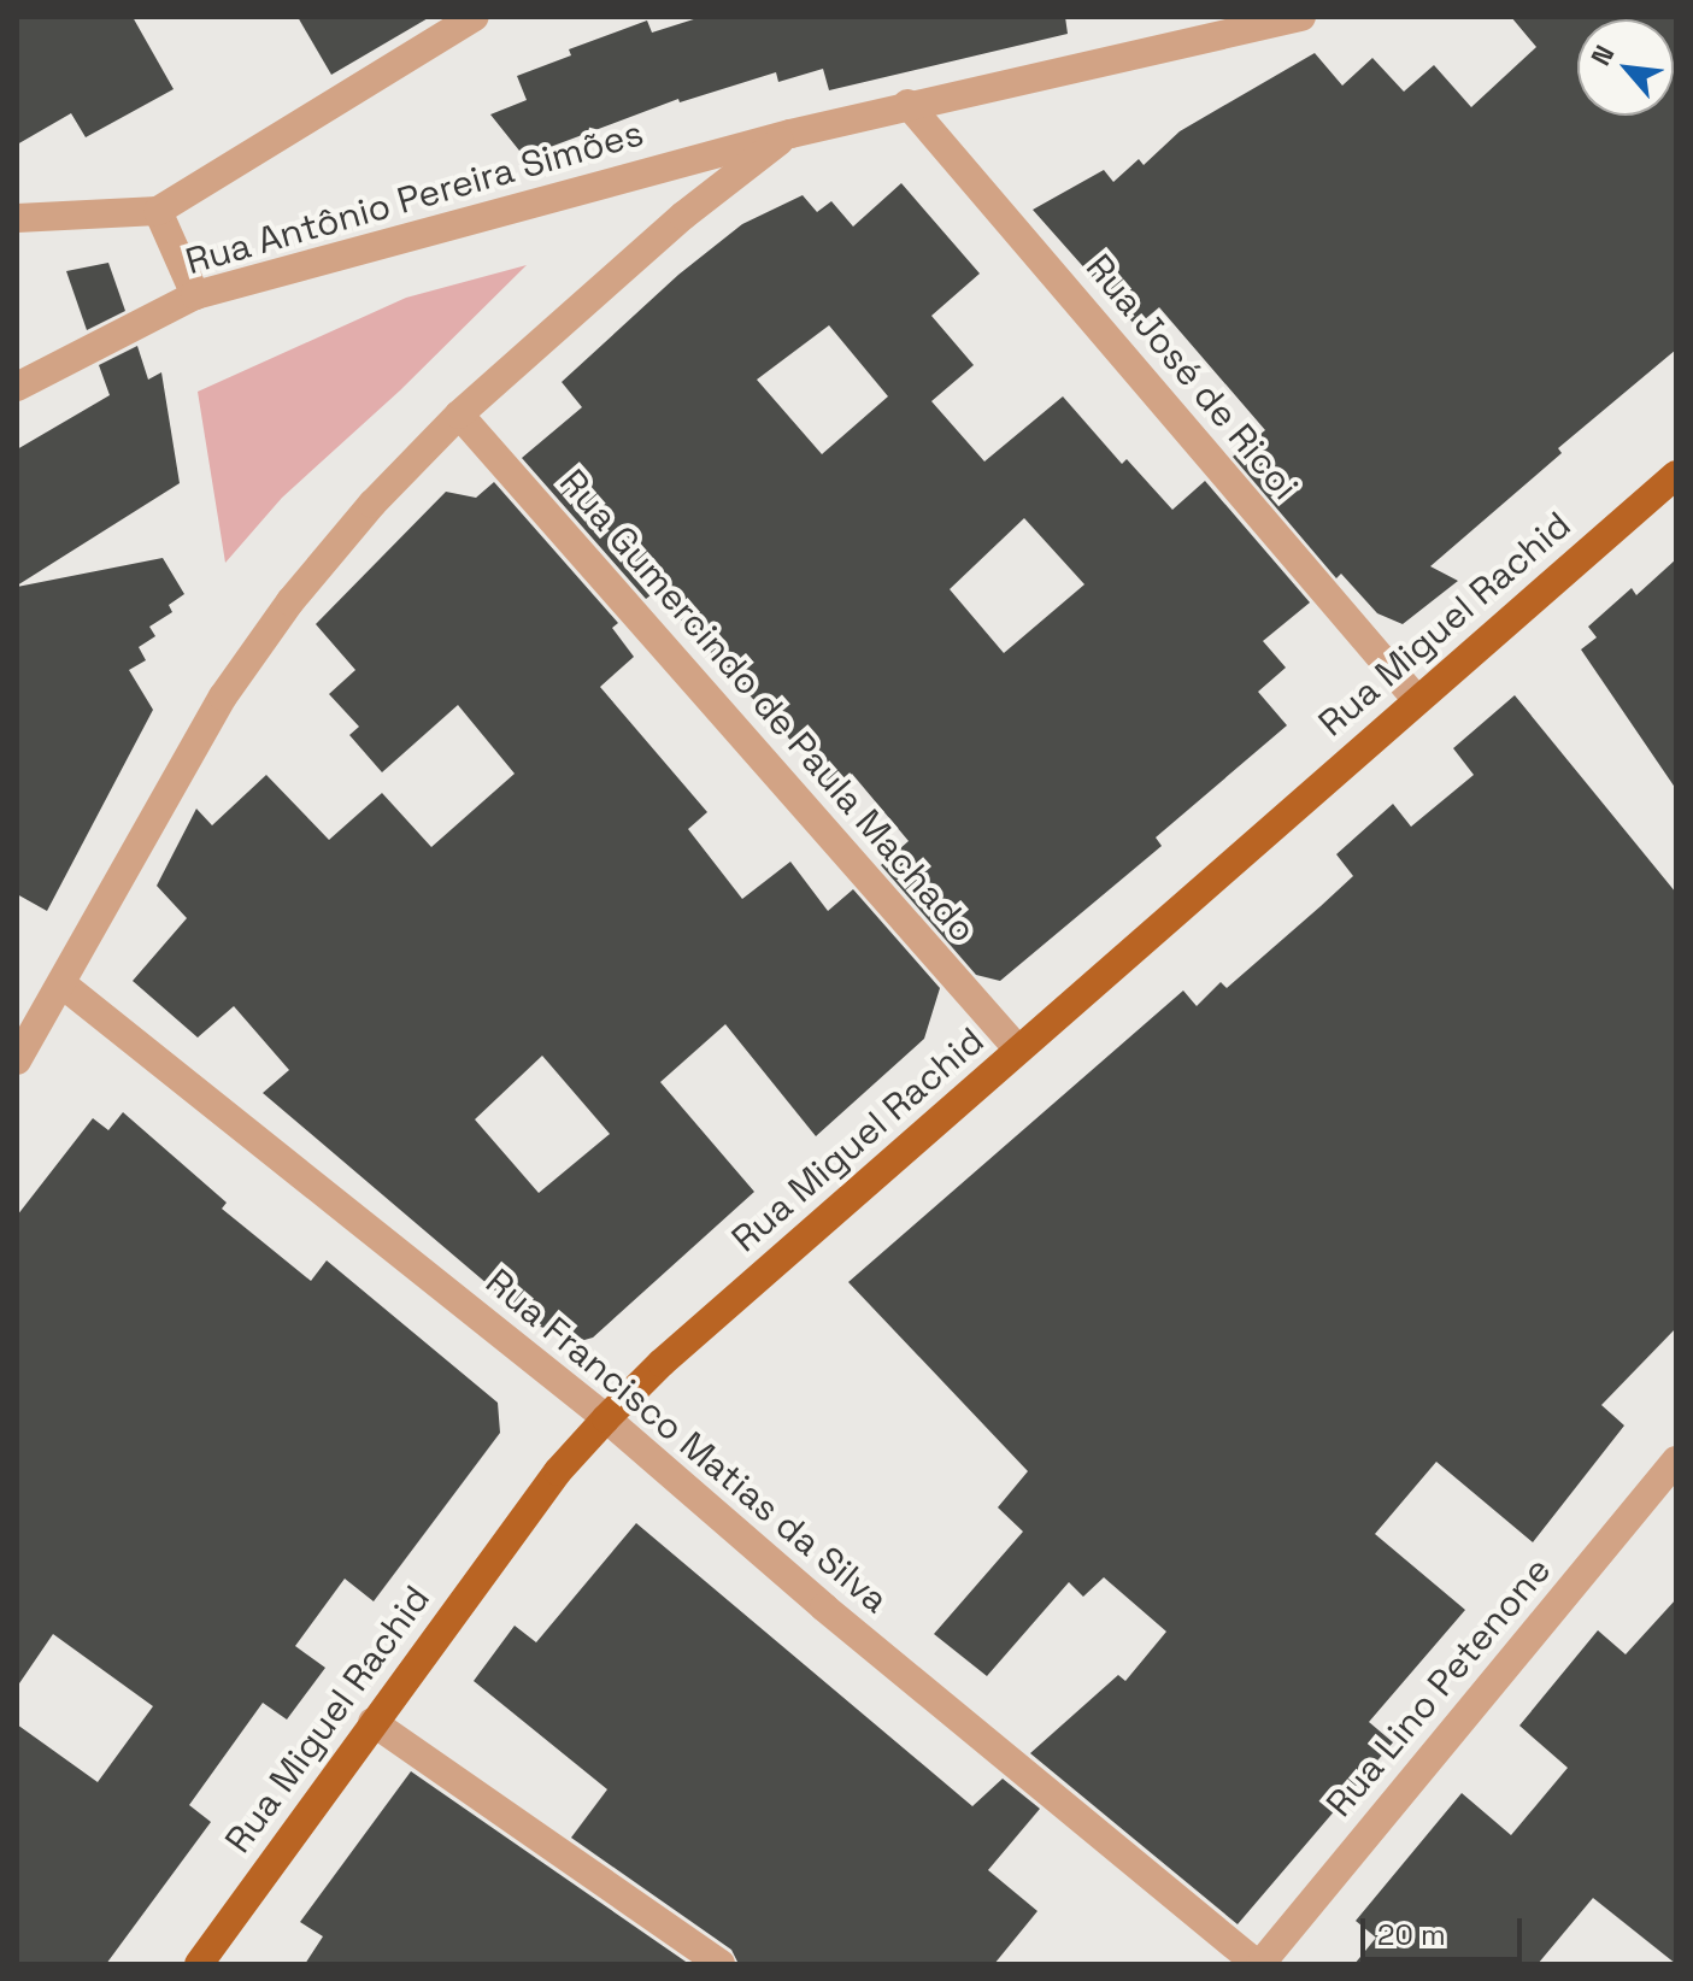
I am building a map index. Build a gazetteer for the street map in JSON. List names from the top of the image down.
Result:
{
  "streets": {
    "main road": ["Rua Miguel Rachid"],
    "street": [
      "Rua Antônio Pereira Simões",
      "Rua José de Ricoi",
      "Rua Gumercindo de Paula Machado",
      "Rua Francisco Matias da Silva",
      "Rua Lino Petenone"
    ]
  },
  "crossings": [
    ["Rua Antônio Pereira Simões", "Rua José de Ricoi"],
    ["Rua Antônio Pereira Simões", "Rua Gumercindo de Paula Machado"],
    ["Rua Antônio Pereira Simões", "Rua Francisco Matias da Silva"],
    ["Rua José de Ricoi", "Rua Miguel Rachid"],
    ["Rua Miguel Rachid", "Rua Gumercindo de Paula Machado"],
    ["Rua Miguel Rachid", "Rua Francisco Matias da Silva"],
    ["Rua Francisco Matias da Silva", "Rua Lino Petenone"]
  ],
  "scale_bar": "20 m",
  "north": "top left"
}
